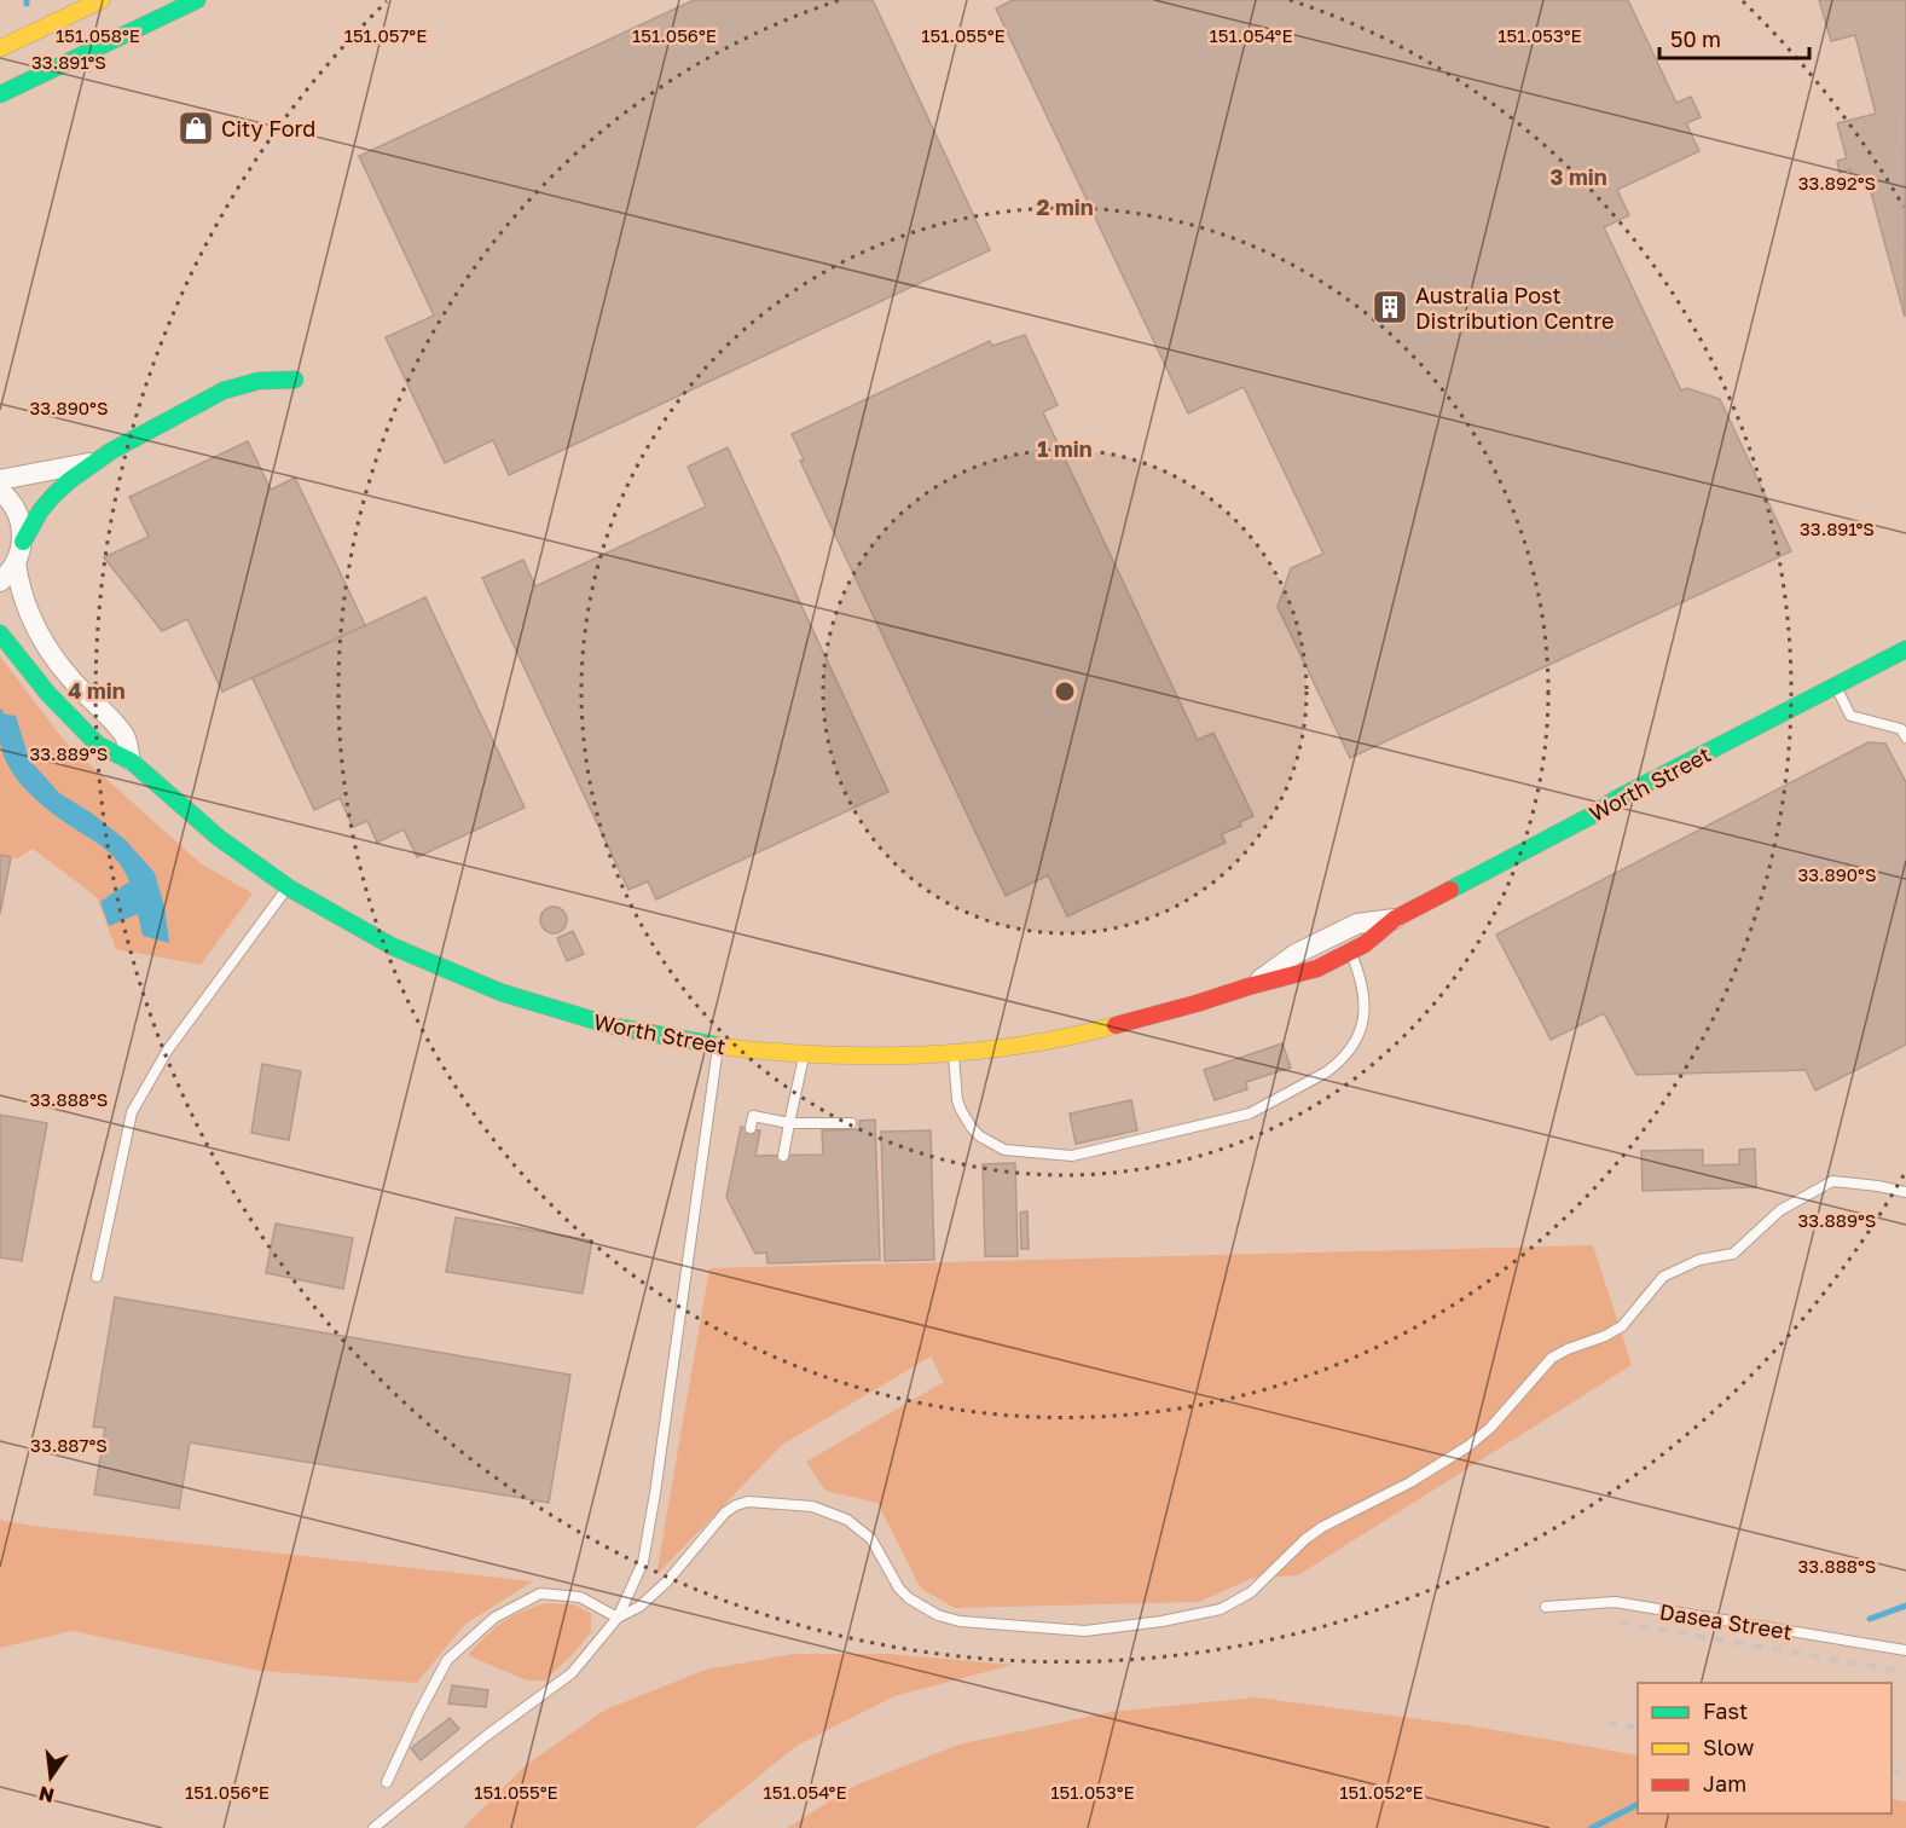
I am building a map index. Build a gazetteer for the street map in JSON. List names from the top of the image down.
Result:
{
  "streets": {
    "main road": ["Worth Street"],
    "lane": ["Dasea Street"]
  },
  "places": {
    "shop": ["City Ford"],
    "building": ["Australia Post Distribution Centre"]
  },
  "legend": ["Fast", "Slow", "Jam"],
  "scale_bar": "50 m",
  "north": "bottom",
  "coordinates": [
    "151.056°E",
    "151.055°E",
    "151.054°E",
    "151.058°E",
    "151.057°E",
    "151.053°E",
    "33.891°S",
    "33.892°S",
    "33.890°S",
    "33.889°S",
    "33.888°S",
    "33.887°S",
    "151.052°E"
  ],
  "rings": [
    "3 min",
    "2 min",
    "1 min",
    "4 min"
  ]
}
